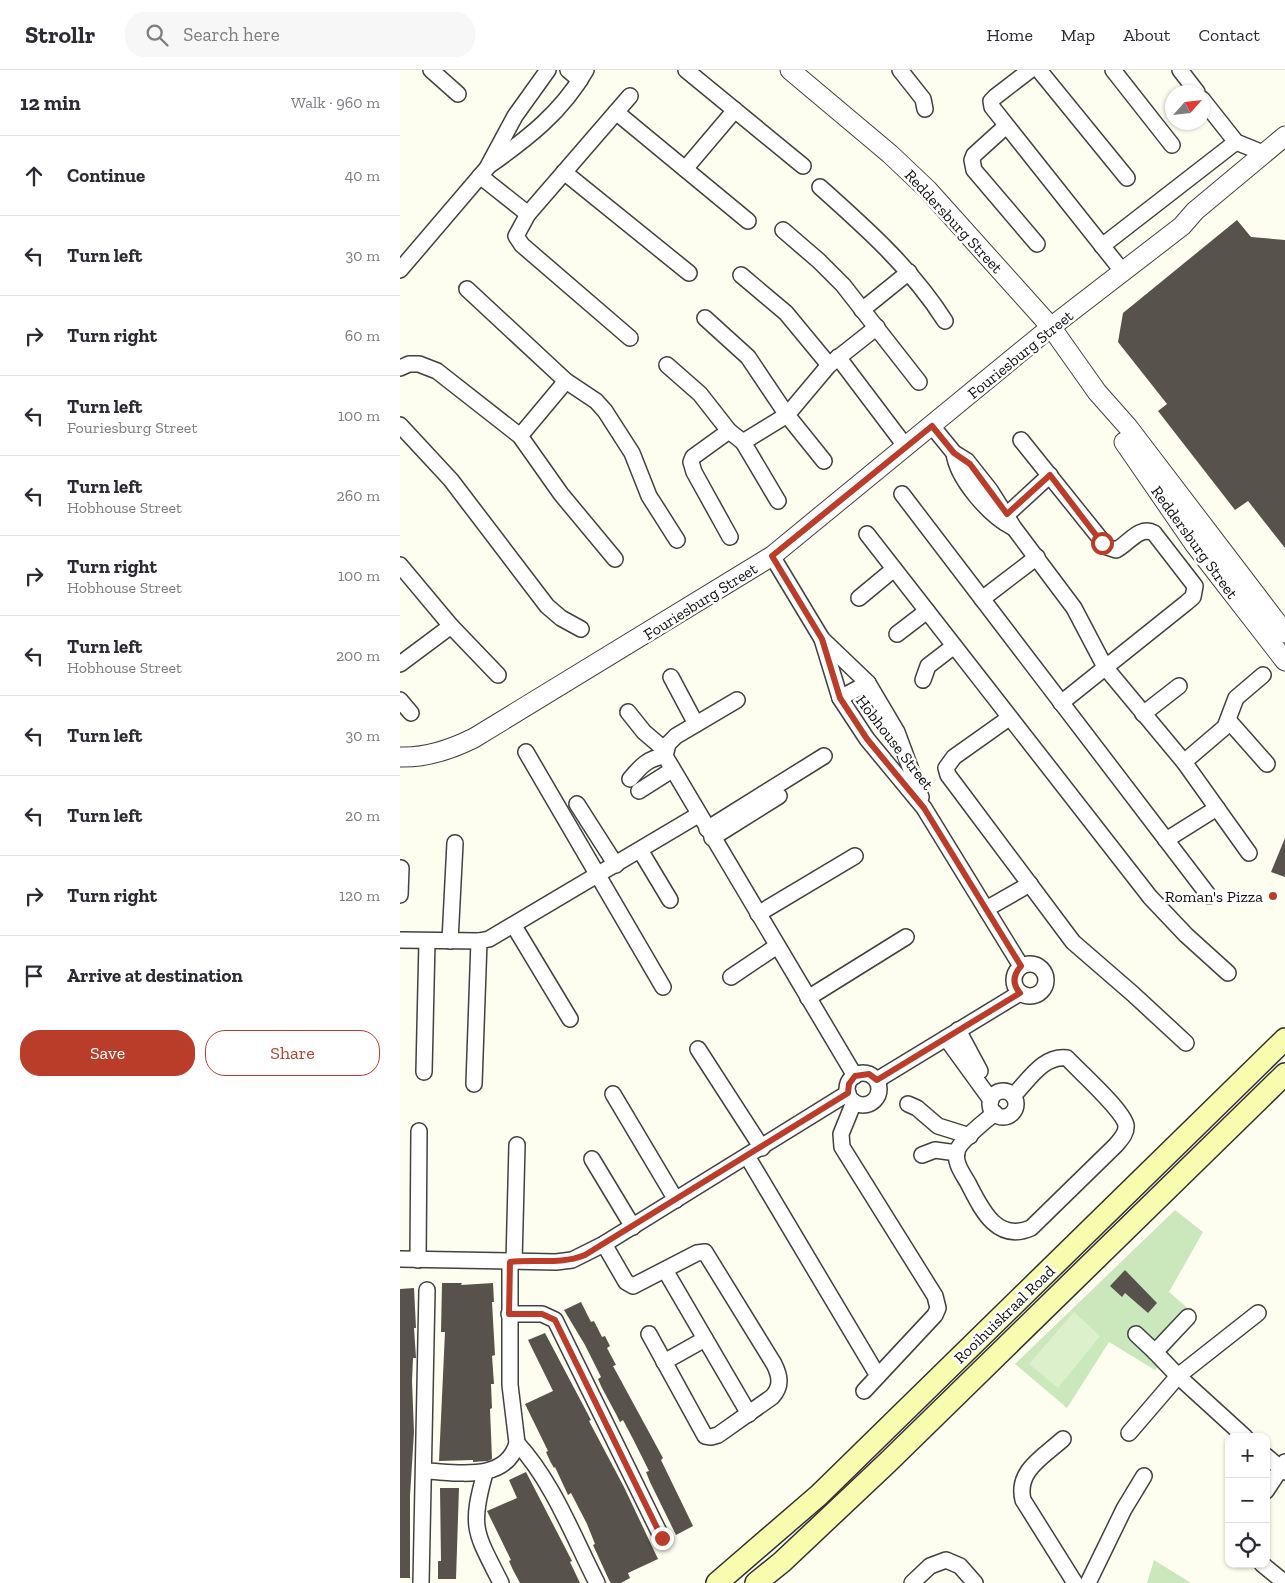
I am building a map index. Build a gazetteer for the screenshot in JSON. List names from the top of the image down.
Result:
{
  "streets": {
    "main road": ["Rooihuiskraal Road"],
    "street": ["Reddersburg Street", "Fouriesburg Street", "Hobhouse Street"]
  },
  "crossings": [
    ["Reddersburg Street", "Fouriesburg Street"],
    ["Fouriesburg Street", "Hobhouse Street"]
  ],
  "places": ["Roman's Pizza"],
  "north": "top right",
  "page": {
    "header": "Strollr",
    "search": "Search here",
    "nav": [
      "Home",
      "Map",
      "About",
      "Contact"
    ],
    "heading": ["12 min", "Walk · 960 m"],
    "list": [
      ["Continue", "40 m"],
      ["Turn left", "30 m"],
      ["Turn right", "60 m"],
      ["Turn left", "Fouriesburg Street", "100 m"],
      ["Turn left", "Hobhouse Street", "260 m"],
      ["Turn right", "Hobhouse Street", "100 m"],
      ["Turn left", "Hobhouse Street", "200 m"],
      ["Turn left", "30 m"],
      ["Turn left", "20 m"],
      ["Turn right", "120 m"],
      "Arrive at destination"
    ],
    "buttons": ["Save", "Share"],
    "map_buttons": ["+", "−"]
  }
}
